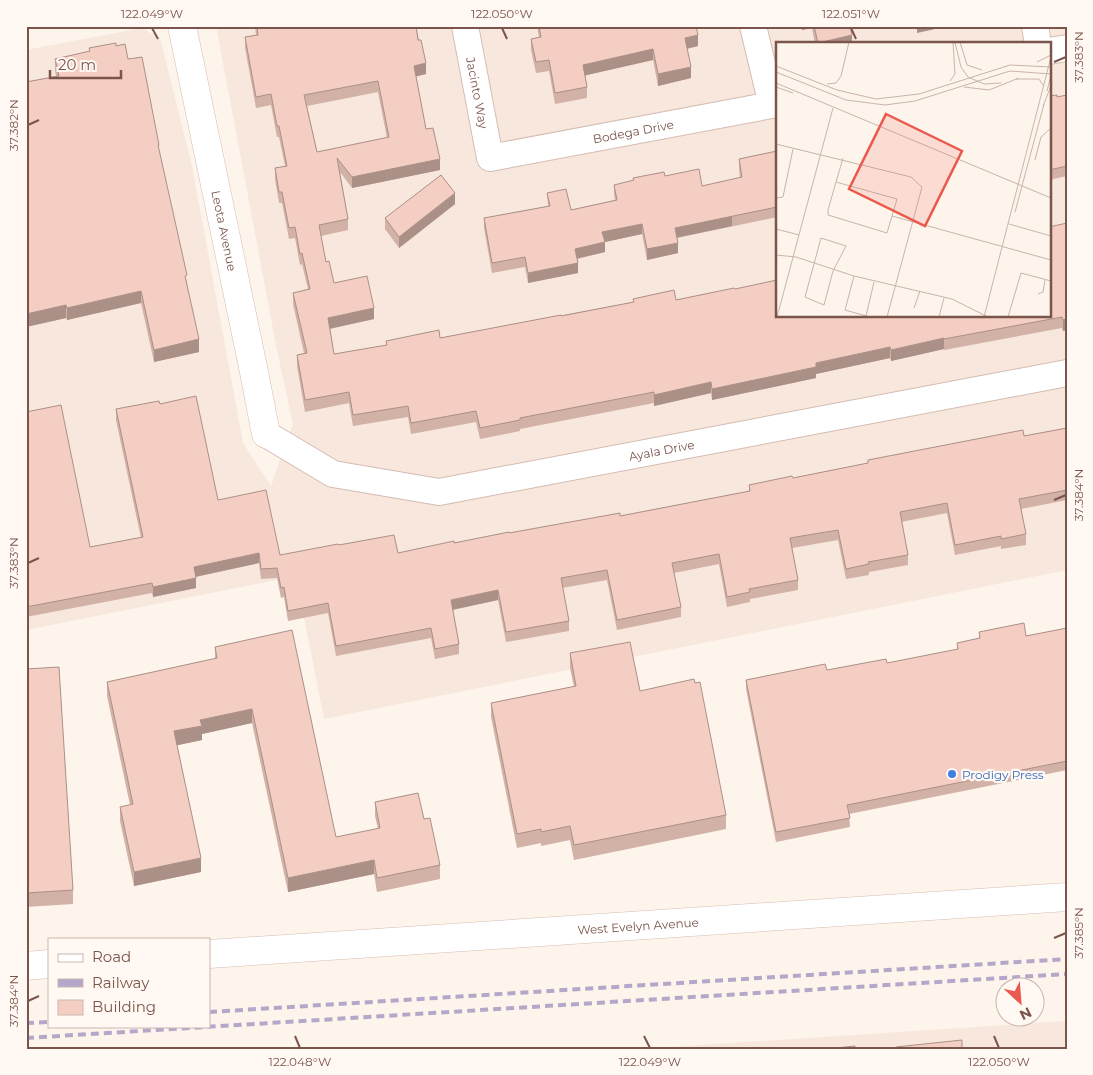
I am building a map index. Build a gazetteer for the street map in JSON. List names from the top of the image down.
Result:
{
  "streets": {
    "main road": ["Leota Avenue", "West Evelyn Avenue"],
    "street": ["Jacinto Way", "Bodega Drive", "Ayala Drive"]
  },
  "crossings": [
    ["Jacinto Way", "Bodega Drive"],
    ["Leota Avenue", "Ayala Drive"]
  ],
  "places": ["Prodigy Press"],
  "legend": ["Road", "Railway", "Building"],
  "scale_bar": "20 m",
  "north": "bottom right",
  "coordinates": [
    "122.049°W",
    "122.050°W",
    "122.051°W",
    "37.383°N",
    "37.382°N",
    "37.384°N",
    "37.385°N",
    "122.048°W"
  ]
}
